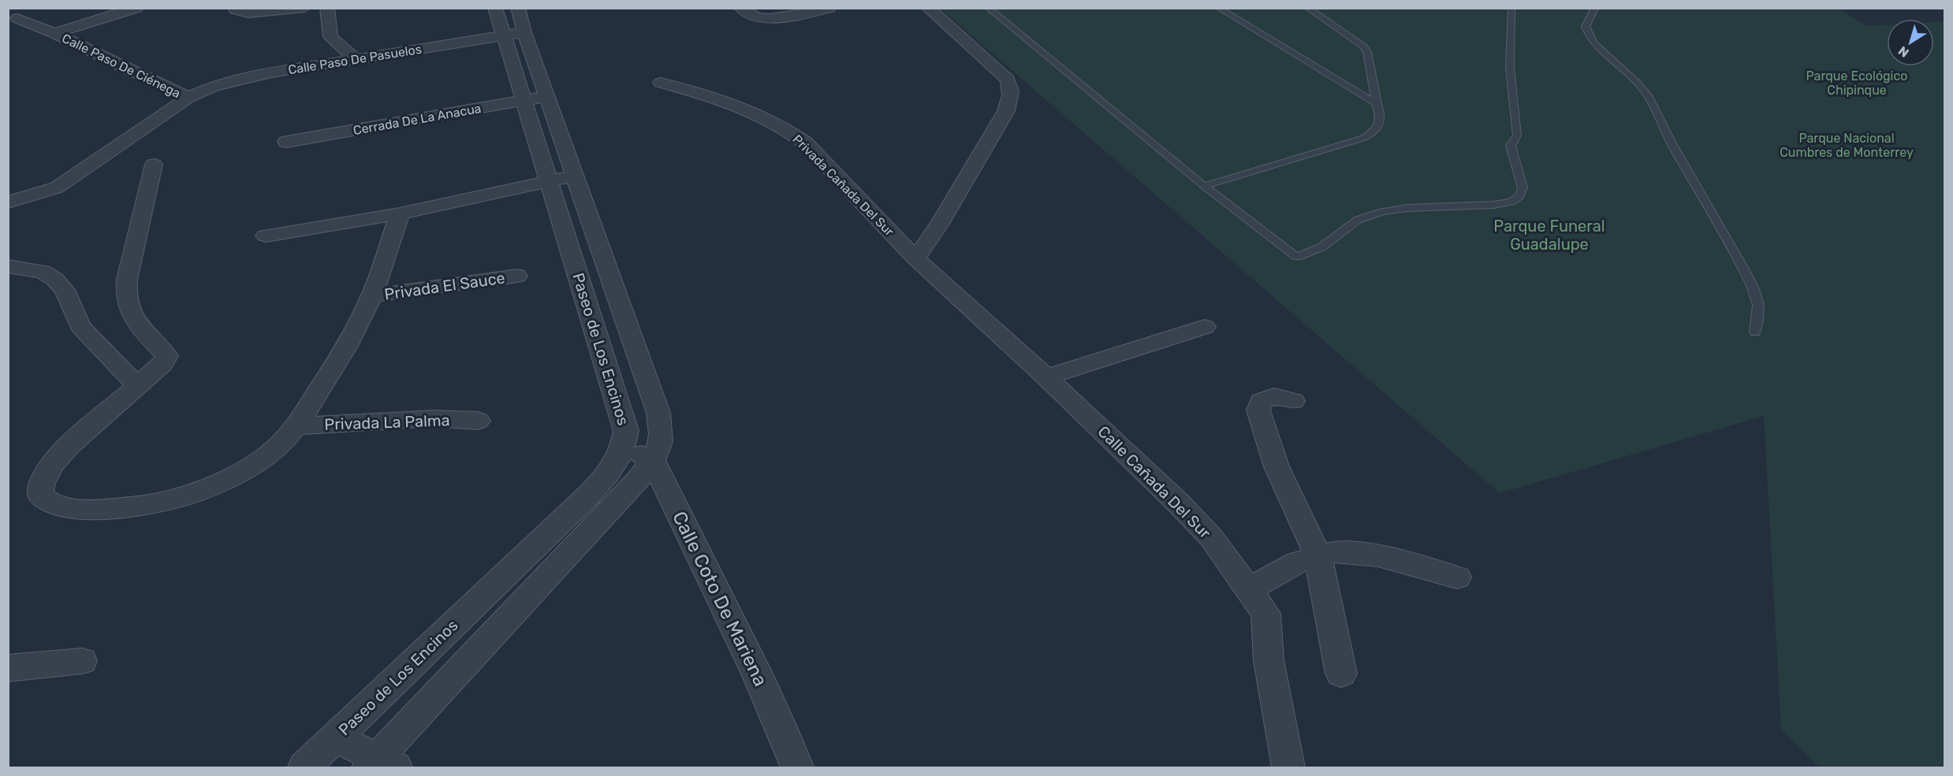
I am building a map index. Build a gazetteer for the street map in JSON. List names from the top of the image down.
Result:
{
  "streets": {
    "street": [
      "Calle Paso De Pasuelos",
      "Calle Paso De Ciénega",
      "Cerrada De La Anacua",
      "Privada Cañada Del Sur",
      "Privada El Sauce",
      "Paseo de Los Encinos",
      "Privada La Palma",
      "Calle Cañada Del Sur",
      "Calle Coto De Mariena"
    ]
  },
  "crossings": [
    ["Calle Paso De Pasuelos", "Calle Paso De Ciénega"],
    ["Calle Paso De Pasuelos", "Paseo de Los Encinos"],
    ["Cerrada De La Anacua", "Paseo de Los Encinos"],
    ["Privada Cañada Del Sur", "Calle Cañada Del Sur"],
    ["Paseo de Los Encinos", "Calle Coto De Mariena"]
  ],
  "parks": ["Parque Ecológico Chipinque", "Parque Nacional Cumbres de Monterrey", "Parque Funeral Guadalupe"],
  "north": "bottom left"
}
